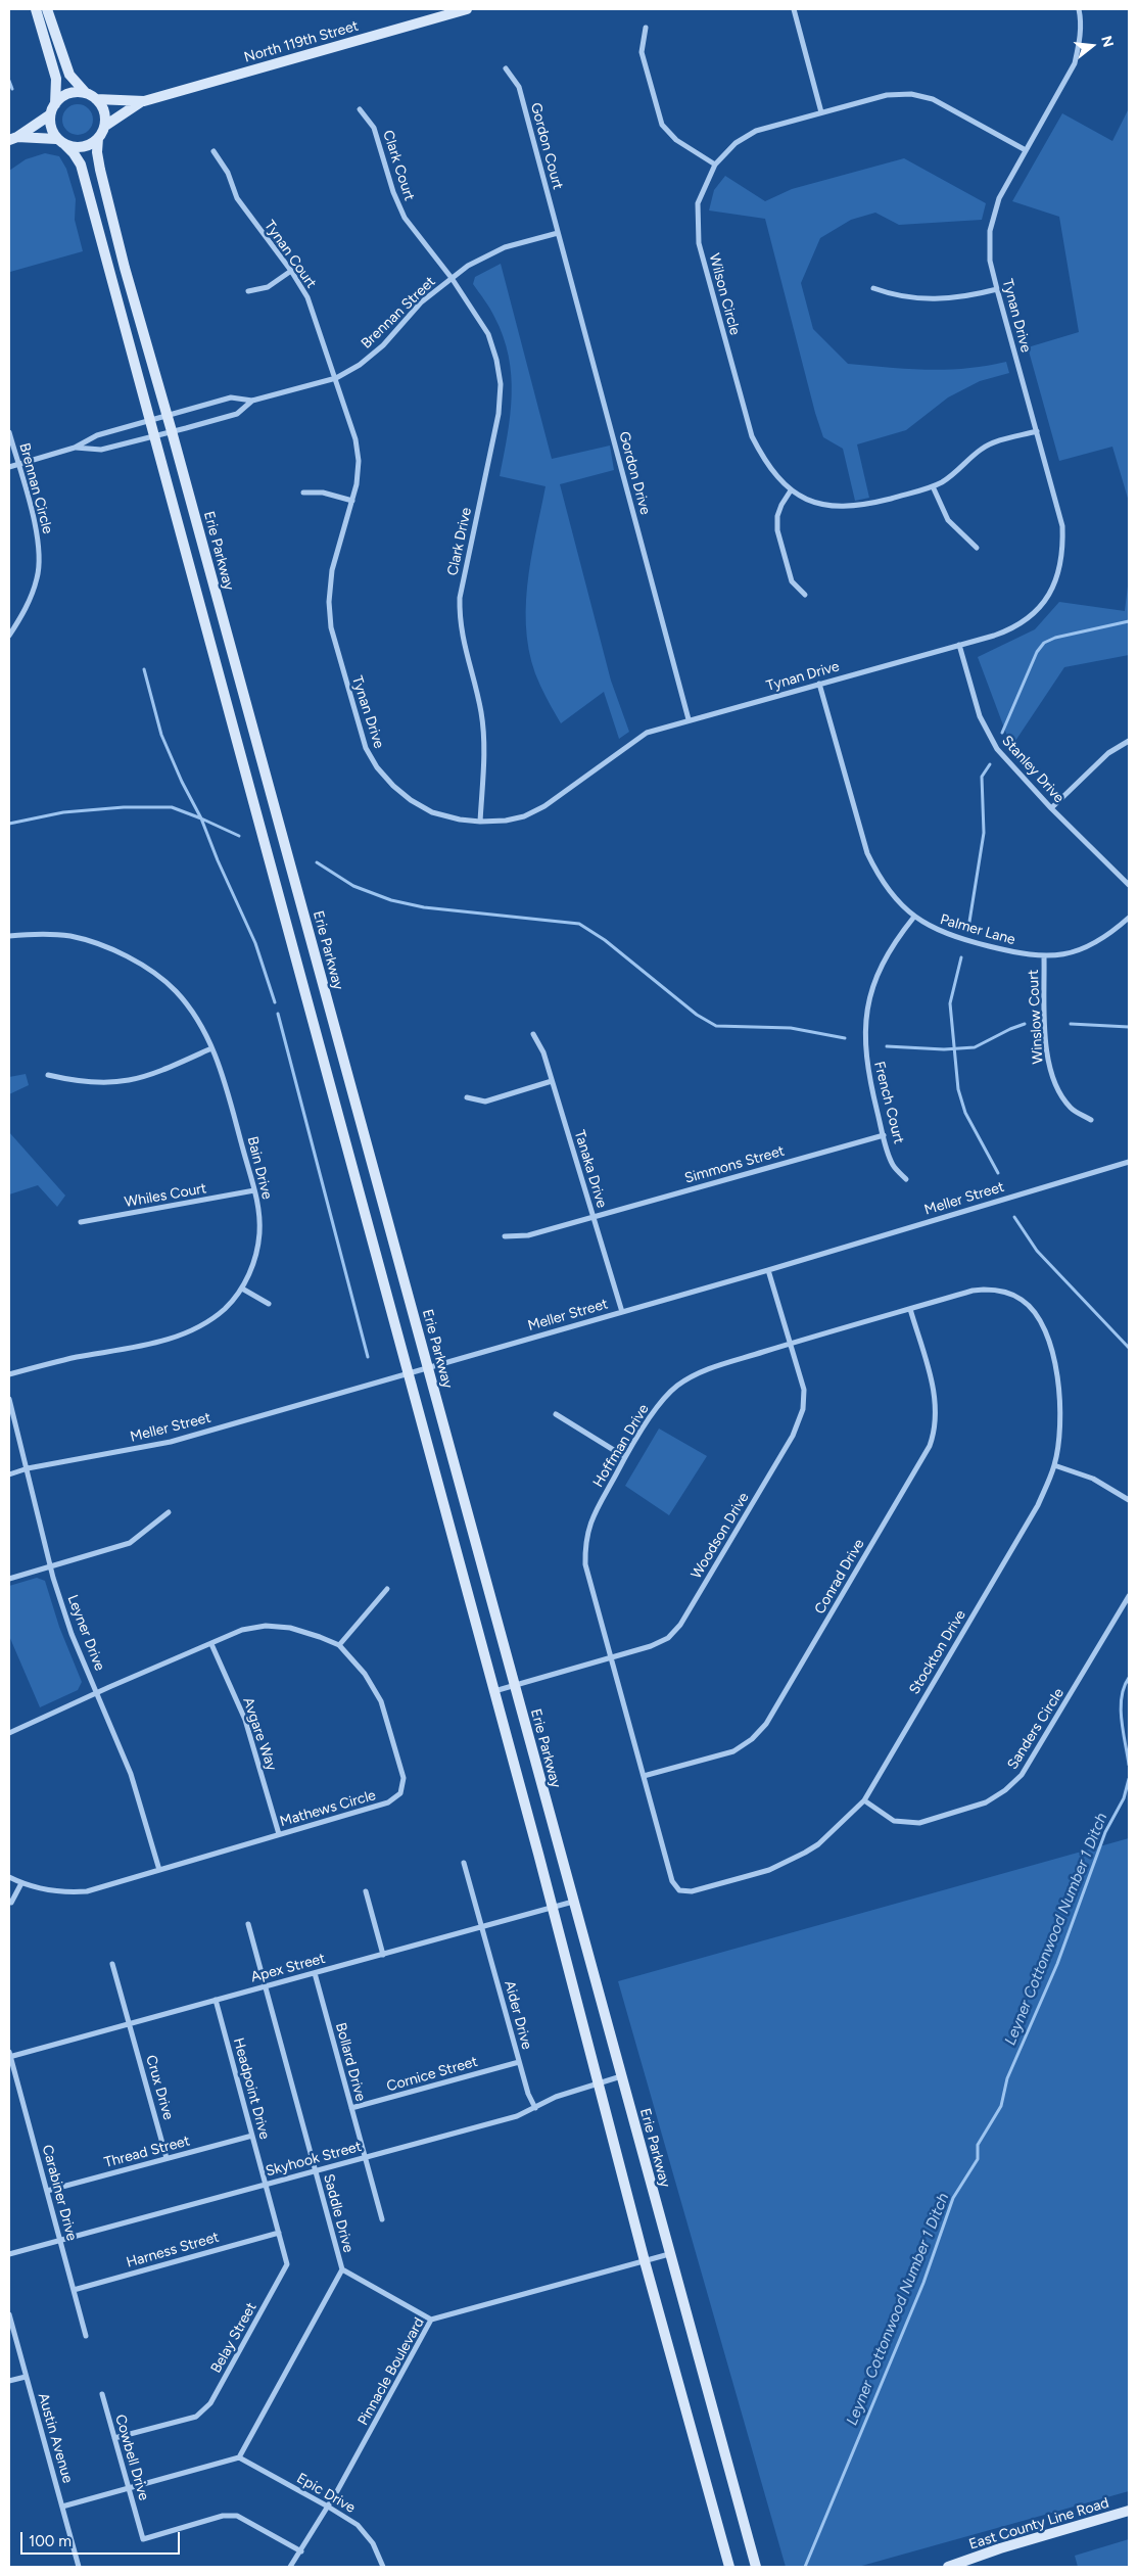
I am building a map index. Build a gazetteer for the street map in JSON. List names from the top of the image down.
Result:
{
  "streets": {
    "main road": ["North 119th Street", "Erie Parkway", "East County Line Road"],
    "street": [
      "Gordon Court",
      "Clark Court",
      "Tynan Court",
      "Wilson Circle",
      "Brennan Street",
      "Tynan Drive",
      "Gordon Drive",
      "Brennan Circle",
      "Clark Drive",
      "Stanley Drive",
      "Palmer Lane",
      "Winslow Court",
      "French Court",
      "Simmons Street",
      "Bain Drive",
      "Tanaka Drive",
      "Whiles Court",
      "Meller Street",
      "Hoffman Drive",
      "Woodson Drive",
      "Conrad Drive",
      "Leyner Drive",
      "Stockton Drive",
      "Sanders Circle",
      "Avgare Way",
      "Mathews Circle",
      "Apex Street",
      "Aider Drive",
      "Bollard Drive",
      "Cornice Street",
      "Crux Drive",
      "Headpoint Drive",
      "Thread Street",
      "Skyhook Street",
      "Carabiner Drive",
      "Saddle Drive",
      "Harness Street",
      "Belay Street",
      "Pinnacle Boulevard",
      "Austin Avenue",
      "Cowbell Drive",
      "Epic Drive"
    ]
  },
  "crossings": [
    ["North 119th Street", "Erie Parkway"],
    ["Gordon Court", "Brennan Street"],
    ["Gordon Court", "Gordon Drive"],
    ["Clark Court", "Brennan Street"],
    ["Clark Court", "Clark Drive"],
    ["Tynan Court", "Brennan Street"],
    ["Tynan Court", "Tynan Drive"],
    ["Wilson Circle", "Tynan Drive"],
    ["Brennan Street", "Tynan Drive"],
    ["Brennan Street", "Gordon Drive"],
    ["Brennan Street", "Brennan Circle"],
    ["Brennan Street", "Clark Drive"],
    ["Brennan Street", "Erie Parkway"],
    ["Tynan Drive", "Gordon Drive"],
    ["Tynan Drive", "Clark Drive"],
    ["Tynan Drive", "Stanley Drive"],
    ["Tynan Drive", "Palmer Lane"],
    ["Erie Parkway", "Meller Street"],
    ["Erie Parkway", "Woodson Drive"],
    ["Erie Parkway", "Apex Street"],
    ["Erie Parkway", "Skyhook Street"],
    ["Erie Parkway", "Pinnacle Boulevard"],
    ["Palmer Lane", "Winslow Court"],
    ["Palmer Lane", "French Court"],
    ["French Court", "Simmons Street"],
    ["Simmons Street", "Tanaka Drive"],
    ["Bain Drive", "Whiles Court"],
    ["Tanaka Drive", "Meller Street"],
    ["Meller Street", "Woodson Drive"],
    ["Meller Street", "Leyner Drive"],
    ["Hoffman Drive", "Woodson Drive"],
    ["Hoffman Drive", "Conrad Drive"],
    ["Hoffman Drive", "Stockton Drive"],
    ["Leyner Drive", "Mathews Circle"],
    ["Stockton Drive", "Sanders Circle"],
    ["Avgare Way", "Mathews Circle"],
    ["Apex Street", "Aider Drive"],
    ["Apex Street", "Bollard Drive"],
    ["Apex Street", "Crux Drive"],
    ["Apex Street", "Headpoint Drive"],
    ["Apex Street", "Carabiner Drive"],
    ["Apex Street", "Saddle Drive"],
    ["Aider Drive", "Cornice Street"],
    ["Aider Drive", "Skyhook Street"],
    ["Bollard Drive", "Cornice Street"],
    ["Bollard Drive", "Skyhook Street"],
    ["Crux Drive", "Thread Street"],
    ["Headpoint Drive", "Thread Street"],
    ["Headpoint Drive", "Skyhook Street"],
    ["Headpoint Drive", "Belay Street"],
    ["Thread Street", "Carabiner Drive"],
    ["Skyhook Street", "Carabiner Drive"],
    ["Skyhook Street", "Saddle Drive"],
    ["Skyhook Street", "Belay Street"],
    ["Carabiner Drive", "Harness Street"],
    ["Saddle Drive", "Epic Drive"],
    ["Harness Street", "Belay Street"],
    ["Belay Street", "Cowbell Drive"],
    ["Pinnacle Boulevard", "Cowbell Drive"],
    ["Pinnacle Boulevard", "Epic Drive"]
  ],
  "water": ["Leyner Cottonwood Number 1 Ditch"],
  "scale_bar": "100 m",
  "north": "right"
}
